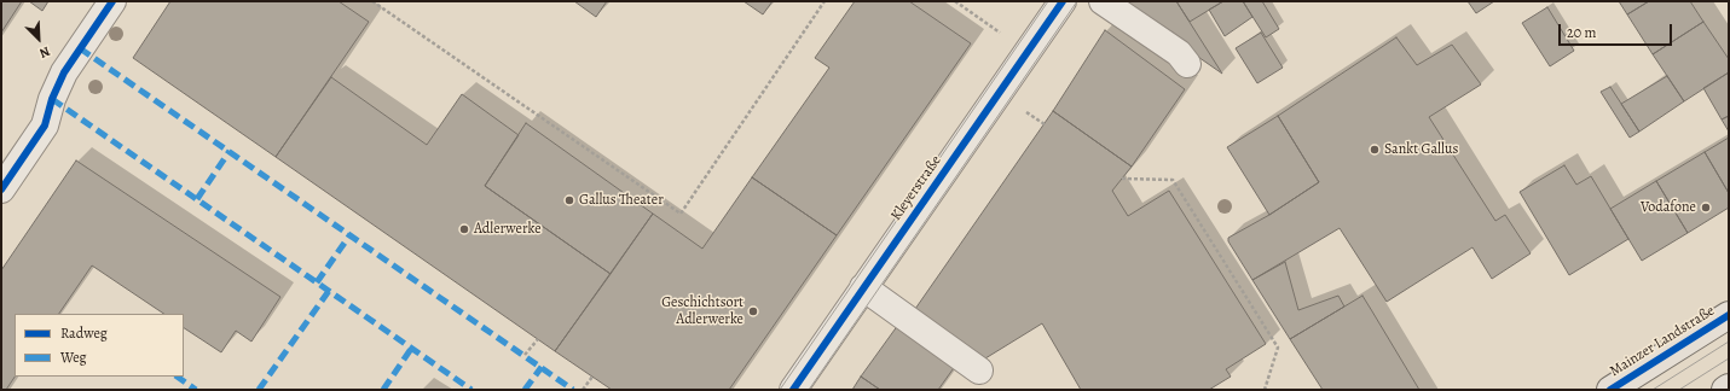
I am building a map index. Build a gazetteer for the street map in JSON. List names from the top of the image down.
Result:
{
  "streets": {
    "main road": ["Mainzer Landstraße"],
    "street": ["Kleyerstraße"]
  },
  "places": [
    "Sankt Gallus",
    "Gallus Theater",
    "Vodafone",
    "Adlerwerke",
    "Geschichtsort Adlerwerke"
  ],
  "legend": ["Radweg", "Weg"],
  "scale_bar": "20 m",
  "north": "bottom right"
}
